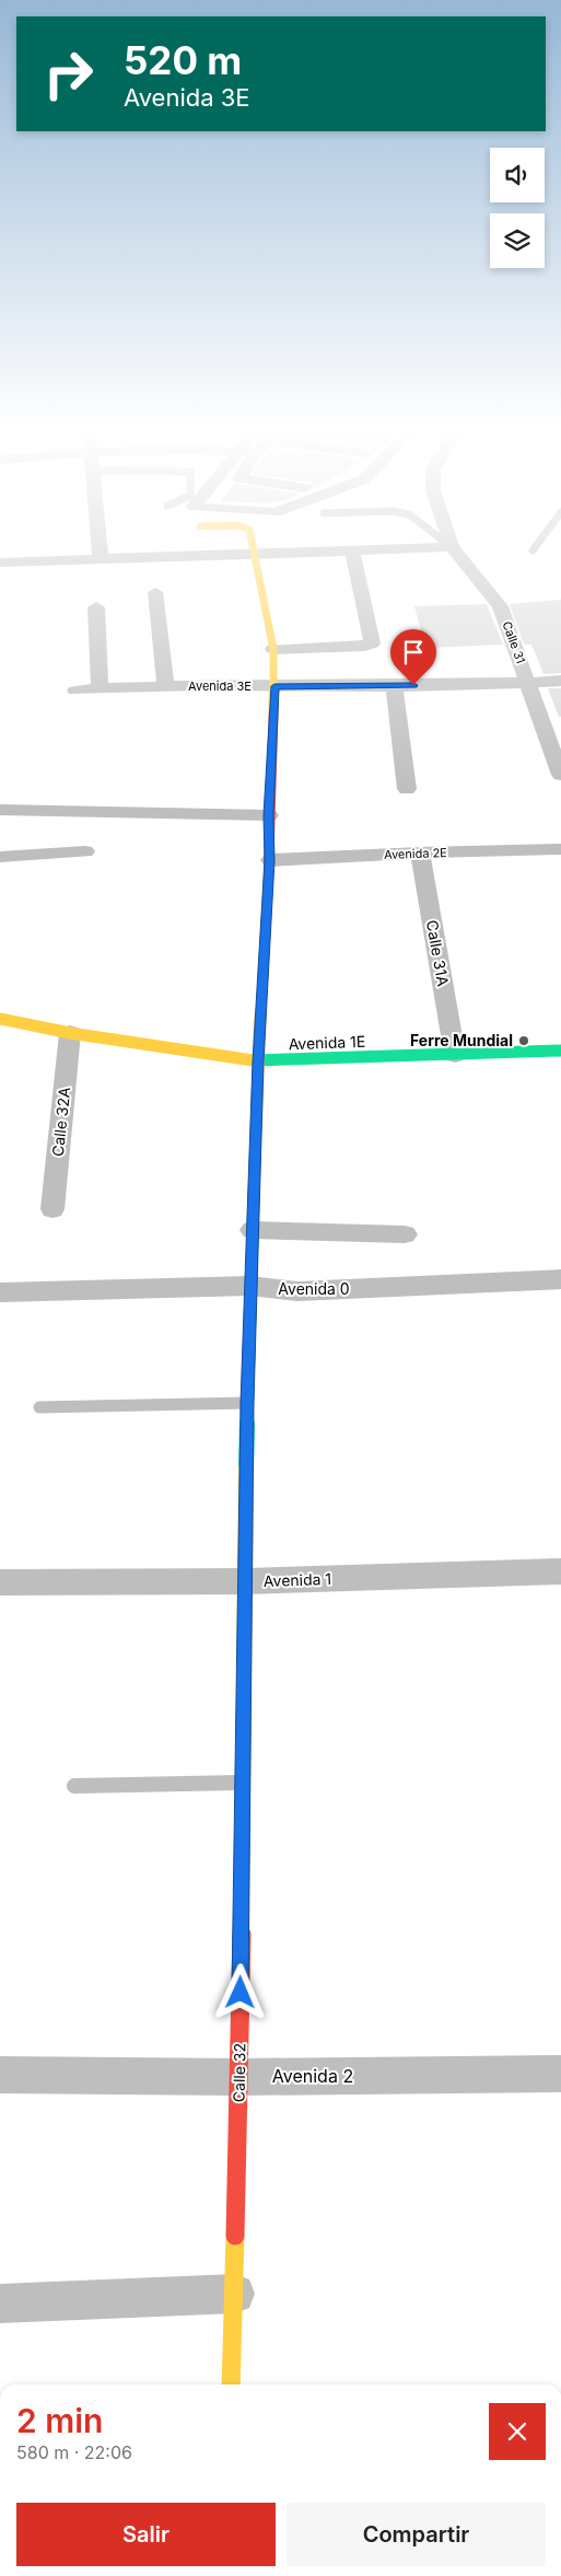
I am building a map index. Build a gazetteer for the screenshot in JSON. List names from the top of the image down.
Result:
{
  "streets": {
    "street": [
      "Calle 31",
      "Avenida 3E",
      "Avenida 2E",
      "Calle 31A",
      "Avenida 1E",
      "Calle 32A",
      "Avenida 0",
      "Avenida 1",
      "Calle 32",
      "Avenida 2"
    ]
  },
  "crossings": [
    ["Calle 31", "Avenida 3E"],
    ["Avenida 3E", "Calle 32"],
    ["Avenida 2E", "Calle 31A"],
    ["Avenida 2E", "Calle 32"],
    ["Calle 31A", "Avenida 1E"],
    ["Avenida 1E", "Calle 32A"],
    ["Avenida 1E", "Calle 32"],
    ["Avenida 0", "Calle 32"],
    ["Avenida 1", "Calle 32"],
    ["Calle 32", "Avenida 2"]
  ],
  "places": ["Ferre Mundial"],
  "page": {
    "turn": ["520 m", "Avenida 3E"],
    "heading": ["2 min", "580 m · 22:06"],
    "buttons": ["Salir", "Compartir"]
  }
}
